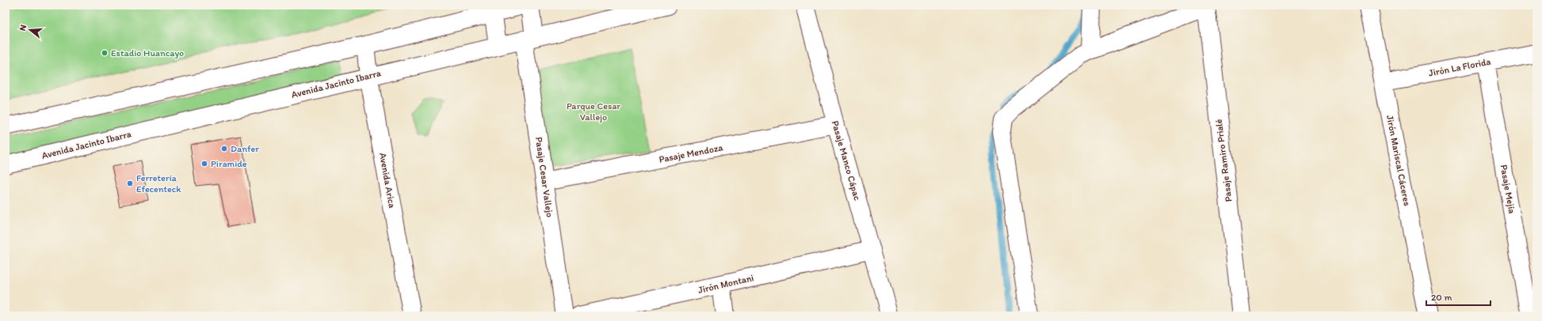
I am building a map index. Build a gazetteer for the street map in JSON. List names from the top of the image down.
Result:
{
  "streets": {
    "street": [
      "Jirón La Florida",
      "Avenida Jacinto Ibarra",
      "Pasaje Mendoza",
      "Pasaje Manco Cápac",
      "Pasaje Ramiro Prialé",
      "Jirón Mariscal Cáceres",
      "Pasaje Cesar Vallejo",
      "Avenida Arica",
      "Pasaje Mejía",
      "Jirón Montani"
    ]
  },
  "crossings": [
    ["Jirón La Florida", "Jirón Mariscal Cáceres"],
    ["Jirón La Florida", "Pasaje Mejía"],
    ["Avenida Jacinto Ibarra", "Pasaje Cesar Vallejo"],
    ["Avenida Jacinto Ibarra", "Avenida Arica"],
    ["Pasaje Mendoza", "Pasaje Manco Cápac"],
    ["Pasaje Mendoza", "Pasaje Cesar Vallejo"],
    ["Pasaje Manco Cápac", "Jirón Montani"]
  ],
  "parks": ["Parque Cesar Vallejo"],
  "places": [
    "Estadio Huancayo",
    "Danfer",
    "Piramide",
    "Ferretería Efecenteck"
  ],
  "scale_bar": "20 m",
  "north": "left"
}
